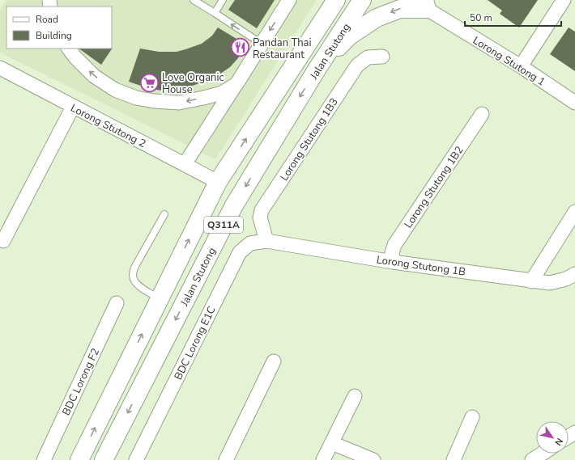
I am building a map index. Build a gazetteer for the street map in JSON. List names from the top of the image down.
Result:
{
  "streets": {
    "main road": ["Jalan Stutong", "Q311A"],
    "street": [
      "Lorong Stutong 1",
      "Lorong Stutong 2",
      "Lorong Stutong 1B3",
      "Lorong Stutong 1B2",
      "Lorong Stutong 1B",
      "BDC Lorong E1C",
      "BDC Lorong F2"
    ]
  },
  "crossings": [
    ["Lorong Stutong 1B3", "Lorong Stutong 1B"],
    ["Lorong Stutong 1B3", "BDC Lorong E1C"],
    ["Lorong Stutong 1B2", "Lorong Stutong 1B"],
    ["Lorong Stutong 1B", "BDC Lorong E1C"]
  ],
  "places": {
    "restaurant": ["Pandan Thai Restaurant"],
    "supermarket": ["Love Organic House"]
  },
  "legend": ["Road", "Building"],
  "scale_bar": "50 m",
  "north": "bottom right"
}
